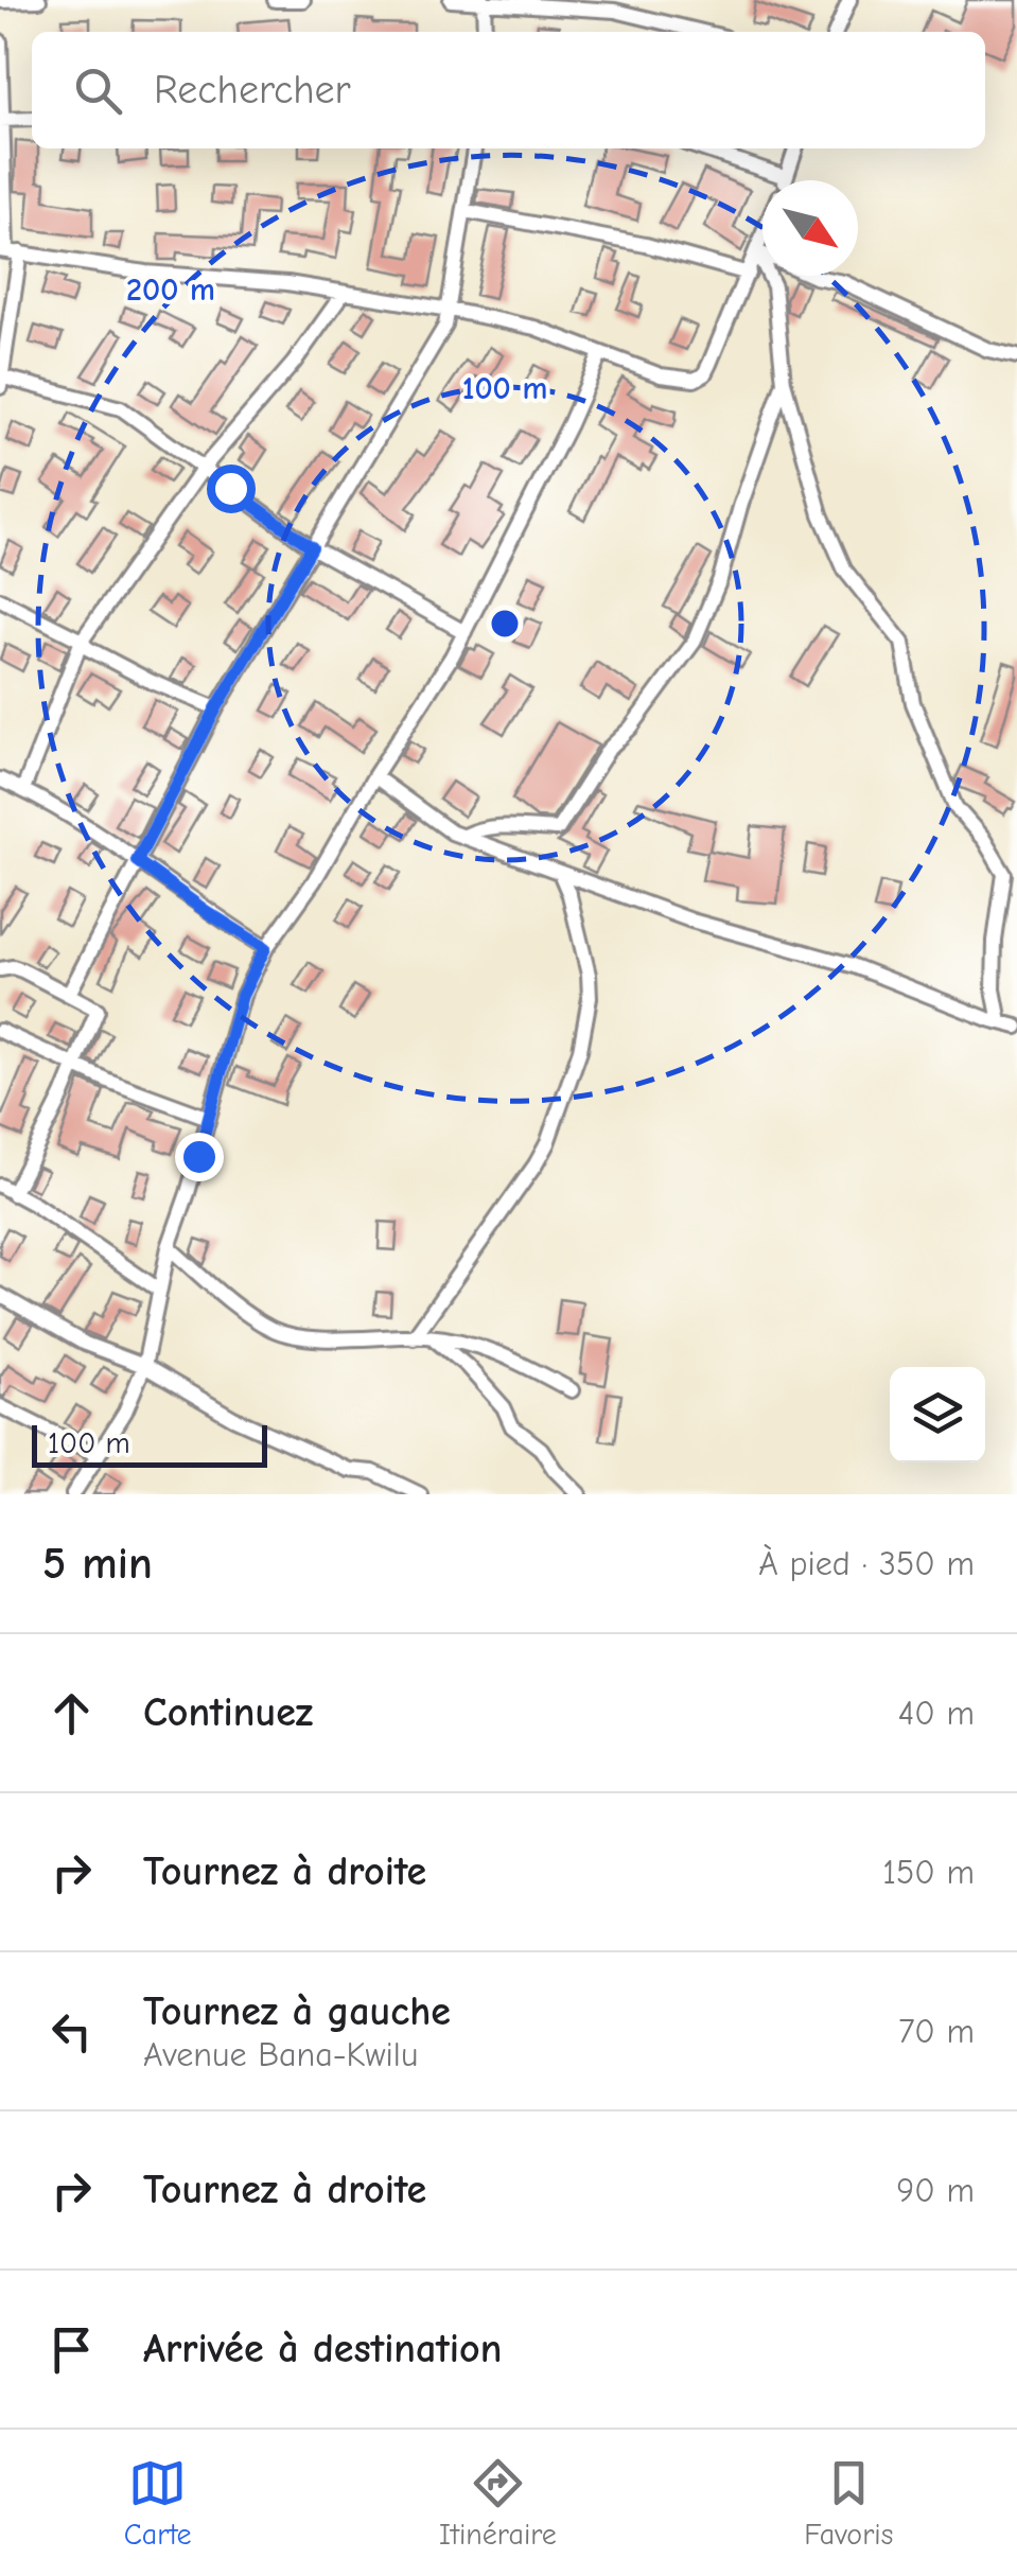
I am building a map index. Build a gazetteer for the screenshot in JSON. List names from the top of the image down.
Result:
{
  "scale_bar": "100 m",
  "north": "bottom right",
  "page": {
    "search": "Rechercher",
    "scale": "100 m",
    "heading": ["5 min", "À pied · 350 m"],
    "list": [
      ["Continuez", "40 m"],
      ["Tournez à droite", "150 m"],
      ["Tournez à gauche", "Avenue Bana-Kwilu", "70 m"],
      ["Tournez à droite", "90 m"],
      "Arrivée à destination"
    ],
    "nav": ["Carte", "Itinéraire", "Favoris"]
  },
  "rings": ["200 m", "100 m"]
}
